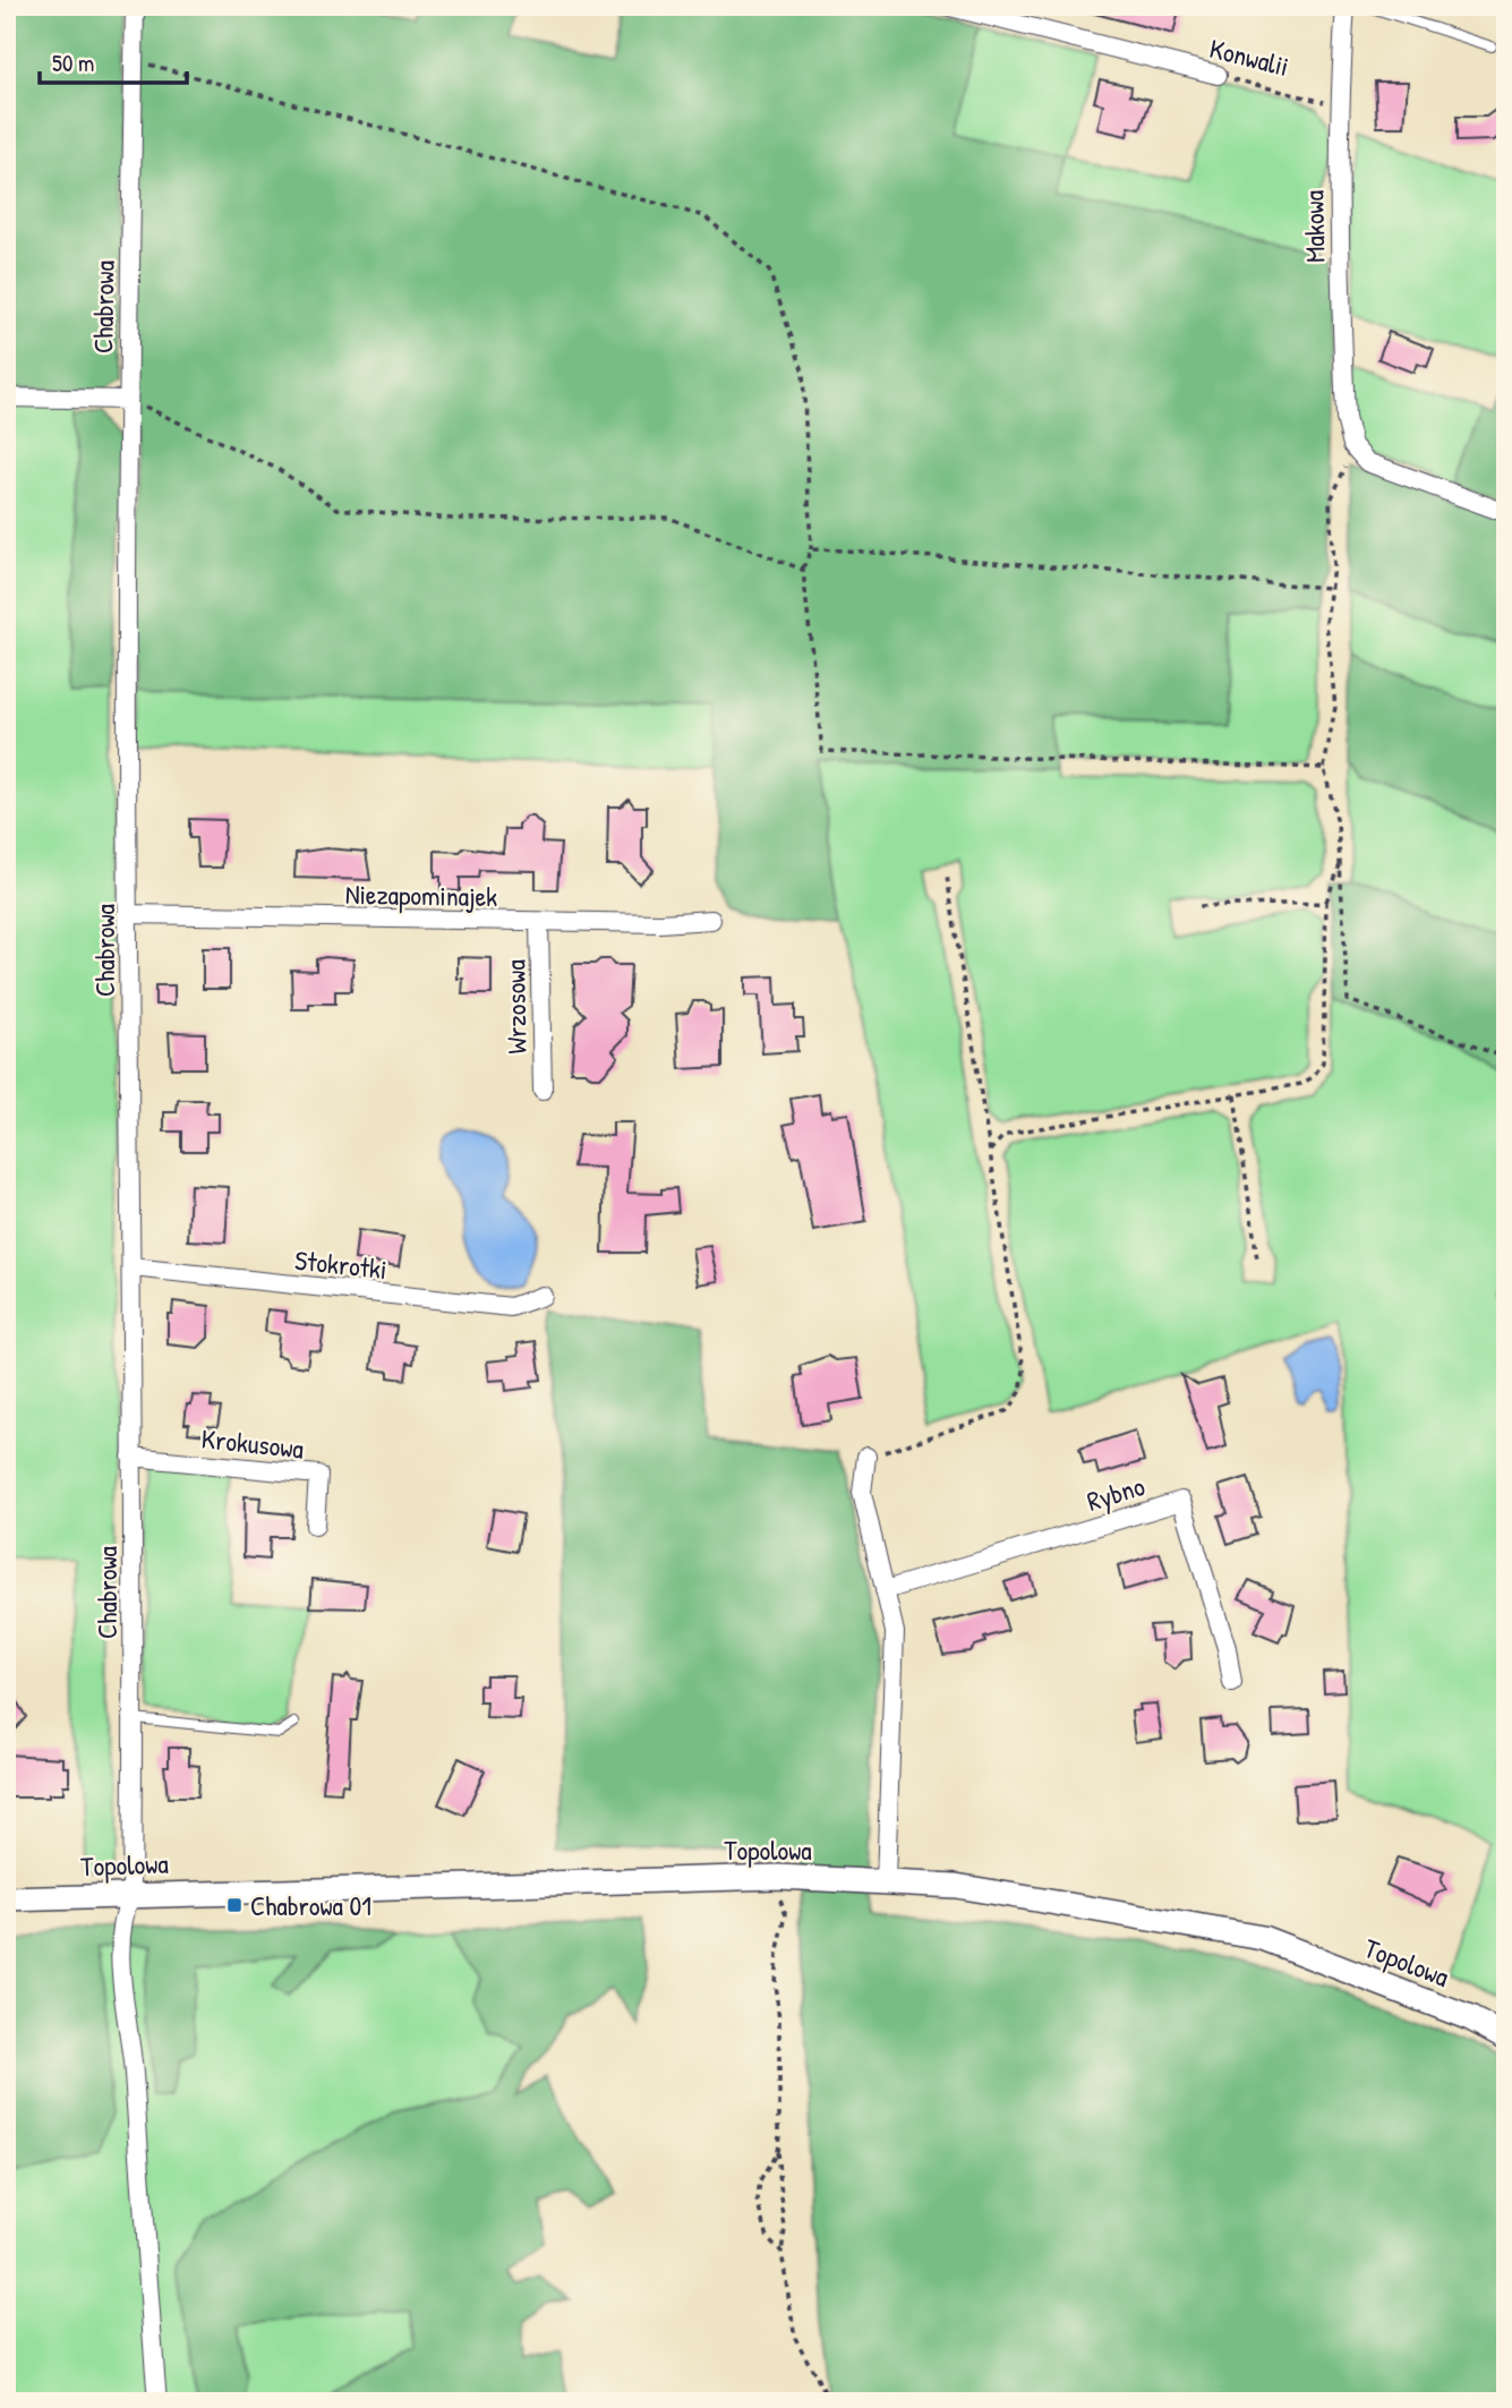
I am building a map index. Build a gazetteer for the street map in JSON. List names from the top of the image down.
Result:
{
  "streets": {
    "street": [
      "Konwalii",
      "Makowa",
      "Chabrowa",
      "Niezapominajek",
      "Wrzosowa",
      "Stokrotki",
      "Krokusowa",
      "Rybno",
      "Topolowa"
    ]
  },
  "crossings": [
    ["Chabrowa", "Niezapominajek"],
    ["Chabrowa", "Stokrotki"],
    ["Chabrowa", "Krokusowa"],
    ["Chabrowa", "Topolowa"],
    ["Niezapominajek", "Wrzosowa"]
  ],
  "places": {
    "transit": ["Chabrowa 01"]
  },
  "scale_bar": "50 m"
}
